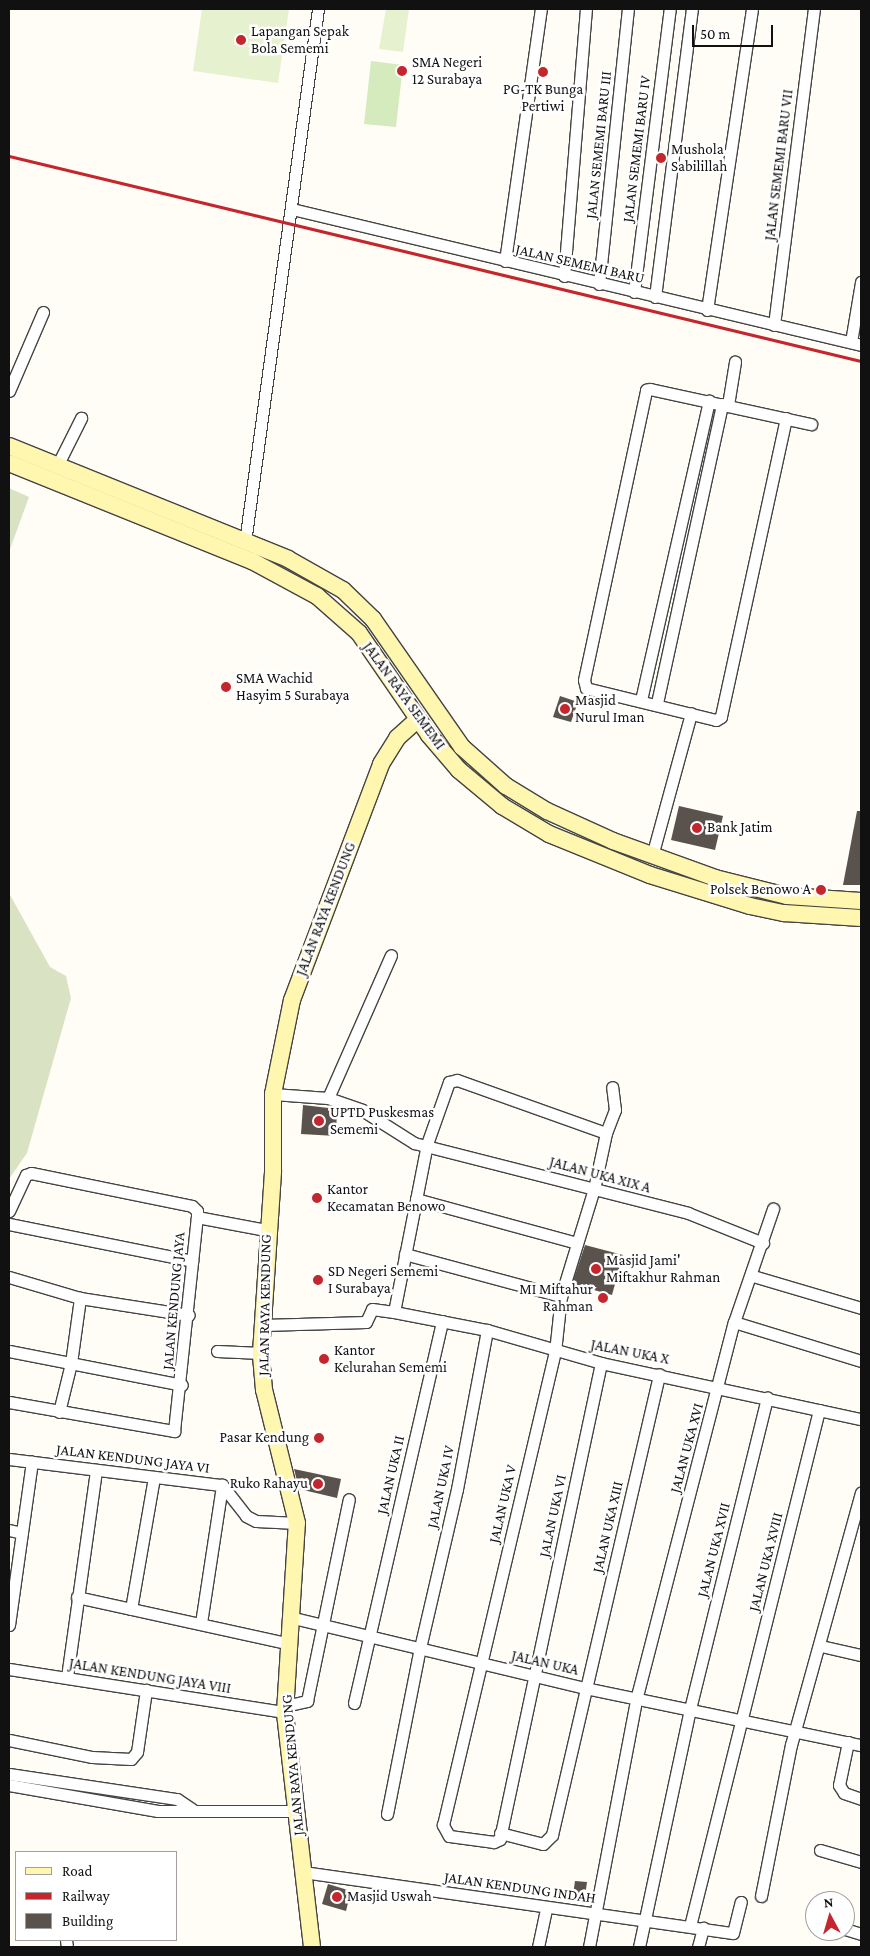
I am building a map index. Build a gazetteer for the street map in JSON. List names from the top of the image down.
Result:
{
  "streets": {
    "main road": ["JALAN RAYA SEMEMI", "JALAN RAYA KENDUNG"],
    "street": [
      "JALAN SEMEMI BARU III",
      "JALAN SEMEMI BARU IV",
      "JALAN SEMEMI BARU VII",
      "JALAN SEMEMI BARU",
      "JALAN UKA XIX A",
      "JALAN KENDUNG JAYA",
      "JALAN UKA X",
      "JALAN UKA XVI",
      "JALAN KENDUNG JAYA VI",
      "JALAN UKA II",
      "JALAN UKA IV",
      "JALAN UKA V",
      "JALAN UKA VI",
      "JALAN UKA XIII",
      "JALAN UKA XVII",
      "JALAN UKA XVIII",
      "JALAN UKA",
      "JALAN KENDUNG JAYA VIII",
      "JALAN KENDUNG INDAH"
    ]
  },
  "crossings": [
    ["JALAN SEMEMI BARU III", "JALAN SEMEMI BARU"],
    ["JALAN SEMEMI BARU IV", "JALAN SEMEMI BARU"],
    ["JALAN SEMEMI BARU VII", "JALAN SEMEMI BARU"],
    ["JALAN RAYA SEMEMI", "JALAN RAYA KENDUNG"],
    ["JALAN RAYA KENDUNG", "JALAN UKA XIX A"],
    ["JALAN RAYA KENDUNG", "JALAN KENDUNG JAYA"],
    ["JALAN RAYA KENDUNG", "JALAN UKA X"],
    ["JALAN RAYA KENDUNG", "JALAN KENDUNG JAYA VI"],
    ["JALAN RAYA KENDUNG", "JALAN UKA"],
    ["JALAN RAYA KENDUNG", "JALAN KENDUNG JAYA VIII"],
    ["JALAN RAYA KENDUNG", "JALAN KENDUNG INDAH"],
    ["JALAN UKA XIX A", "JALAN UKA XVI"],
    ["JALAN UKA XIX A", "JALAN UKA V"],
    ["JALAN UKA X", "JALAN UKA XVI"],
    ["JALAN UKA X", "JALAN UKA II"],
    ["JALAN UKA X", "JALAN UKA IV"],
    ["JALAN UKA X", "JALAN UKA V"],
    ["JALAN UKA X", "JALAN UKA VI"],
    ["JALAN UKA X", "JALAN UKA XIII"],
    ["JALAN UKA X", "JALAN UKA XVII"],
    ["JALAN UKA X", "JALAN UKA XVIII"],
    ["JALAN UKA XVI", "JALAN UKA"],
    ["JALAN UKA XVI", "JALAN KENDUNG INDAH"],
    ["JALAN UKA II", "JALAN UKA"],
    ["JALAN UKA IV", "JALAN UKA"],
    ["JALAN UKA V", "JALAN UKA VI"],
    ["JALAN UKA V", "JALAN UKA XIII"],
    ["JALAN UKA V", "JALAN UKA"],
    ["JALAN UKA VI", "JALAN UKA XIII"],
    ["JALAN UKA VI", "JALAN UKA"],
    ["JALAN UKA XIII", "JALAN UKA"],
    ["JALAN UKA XVII", "JALAN UKA"],
    ["JALAN UKA XVII", "JALAN KENDUNG INDAH"],
    ["JALAN UKA XVIII", "JALAN UKA"],
    ["JALAN UKA XVIII", "JALAN KENDUNG INDAH"]
  ],
  "places": [
    "Lapangan Sepak Bola Sememi",
    "SMA Negeri 12 Surabaya",
    "PG-TK Bunga Pertiwi",
    "Mushola Sabilillah",
    "SMA Wachid Hasyim 5 Surabaya",
    "Masjid Nurul Iman",
    "Bank Jatim",
    "Polsek Benowo A",
    "UPTD Puskesmas Sememi",
    "Kantor Kecamatan Benowo",
    "Masjid Jami' Miftakhur Rahman",
    "SD Negeri Sememi I Surabaya",
    "MI Miftahur Rahman",
    "Kantor Kelurahan Sememi",
    "Pasar Kendung",
    "Ruko Rahayu",
    "Masjid Uswah"
  ],
  "legend": ["Road", "Railway", "Building"],
  "scale_bar": "50 m",
  "north": "top"
}
